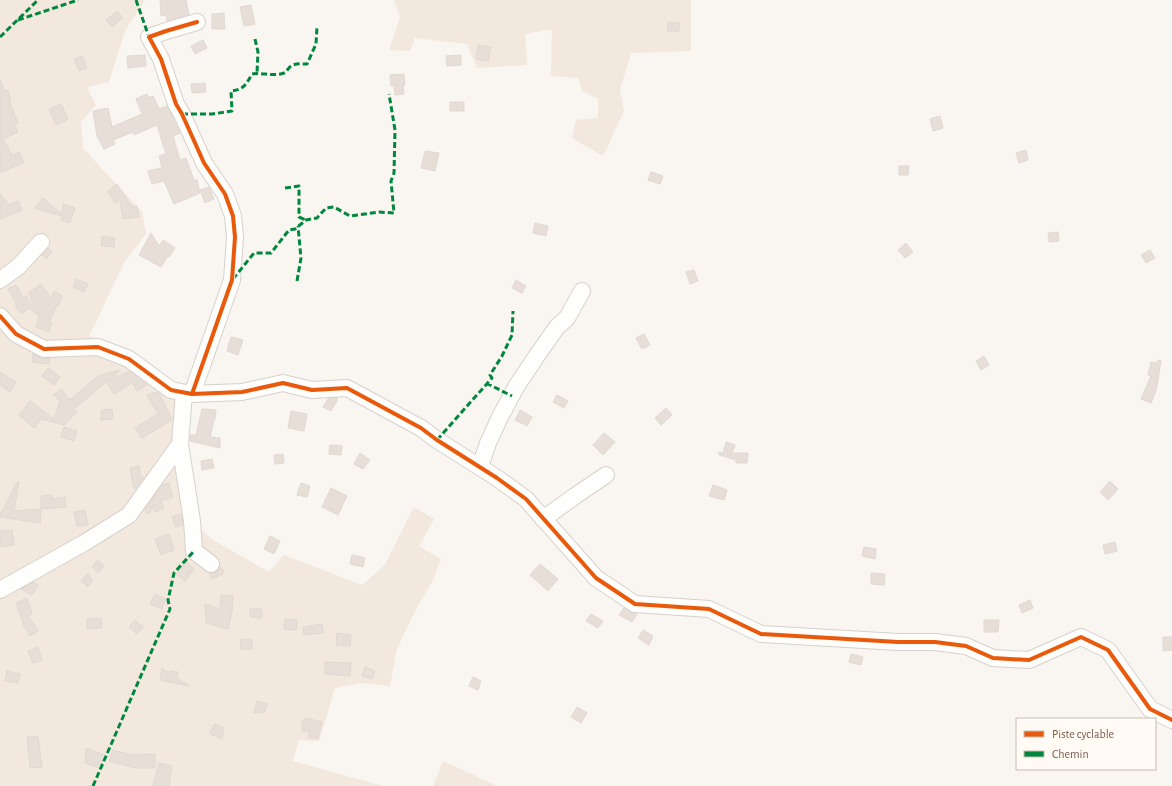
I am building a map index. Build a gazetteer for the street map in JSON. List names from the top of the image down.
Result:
{
  "legend": ["Piste cyclable", "Chemin"]
}
